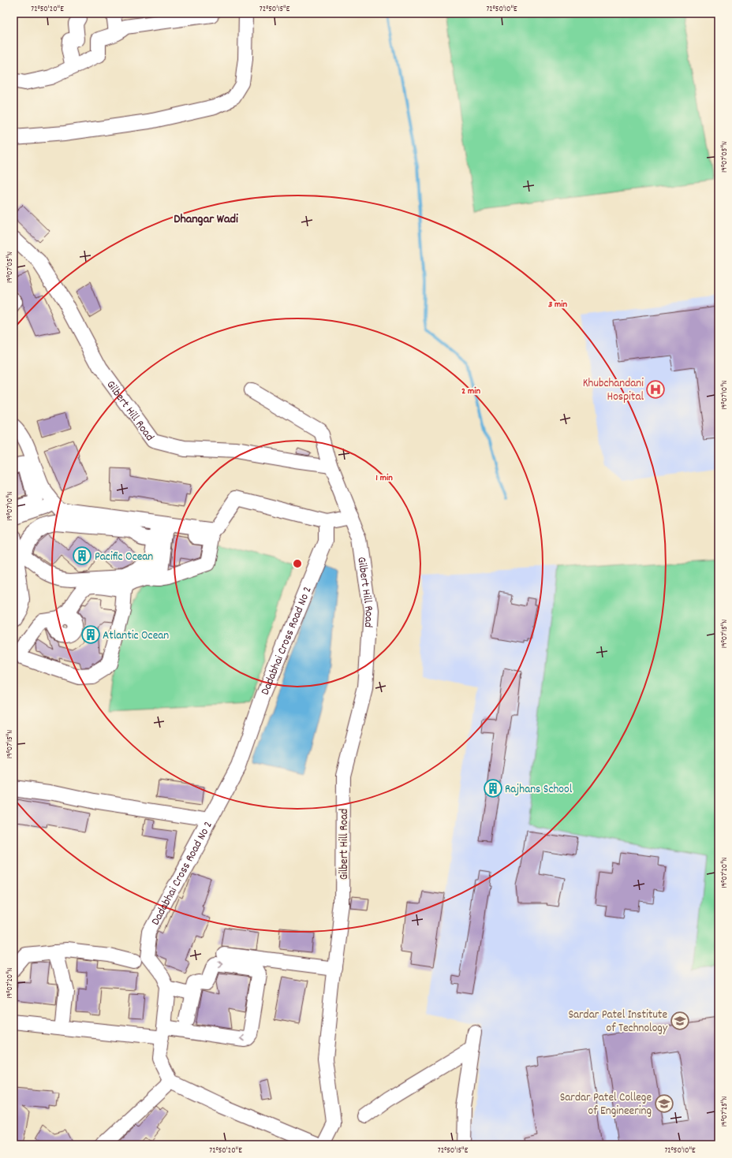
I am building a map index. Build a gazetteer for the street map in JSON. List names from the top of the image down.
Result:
{
  "streets": {
    "street": ["Gilbert Hill Road", "Dadabhai Cross Road No 2"]
  },
  "districts": ["Dhangar Wadi"],
  "places": {
    "hospital": ["Khubchandani Hospital"],
    "building": ["Pacific Ocean", "Atlantic Ocean", "Rajhans School"],
    "school or university": ["Sardar Patel Institute of Technology", "Sardar Patel College of Engineering"]
  },
  "coordinates": [
    "72°50'20\"E",
    "72°50'15\"E",
    "72°50'10\"E",
    "19°07'05\"N",
    "19°07'10\"N",
    "19°07'15\"N",
    "19°07'20\"N",
    "19°07'25\"N"
  ],
  "rings": ["3 min", "2 min", "1 min"]
}
